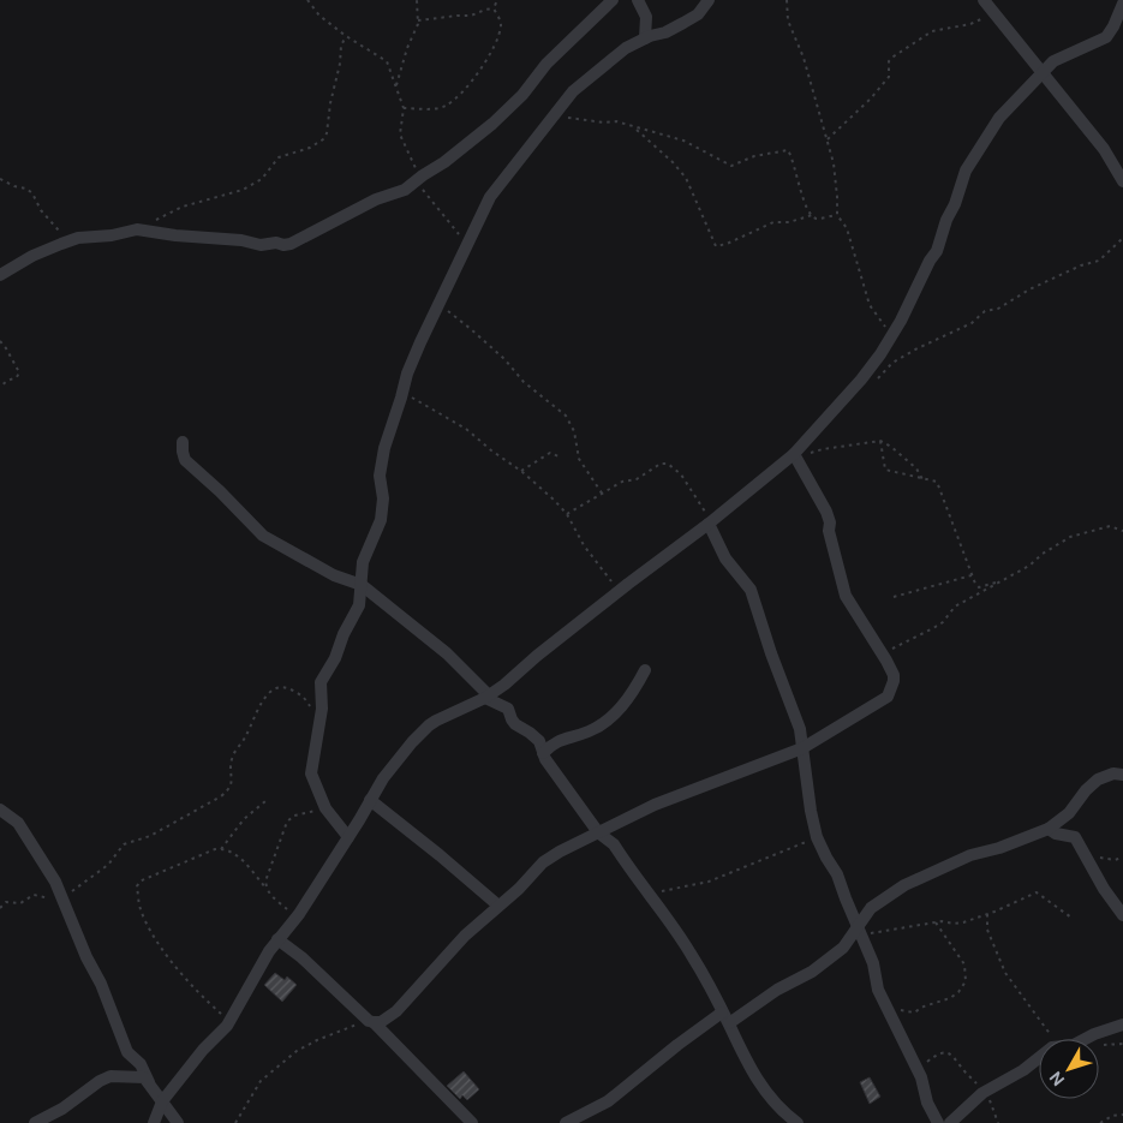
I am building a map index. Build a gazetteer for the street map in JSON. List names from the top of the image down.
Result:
{
  "north": "bottom left"
}
